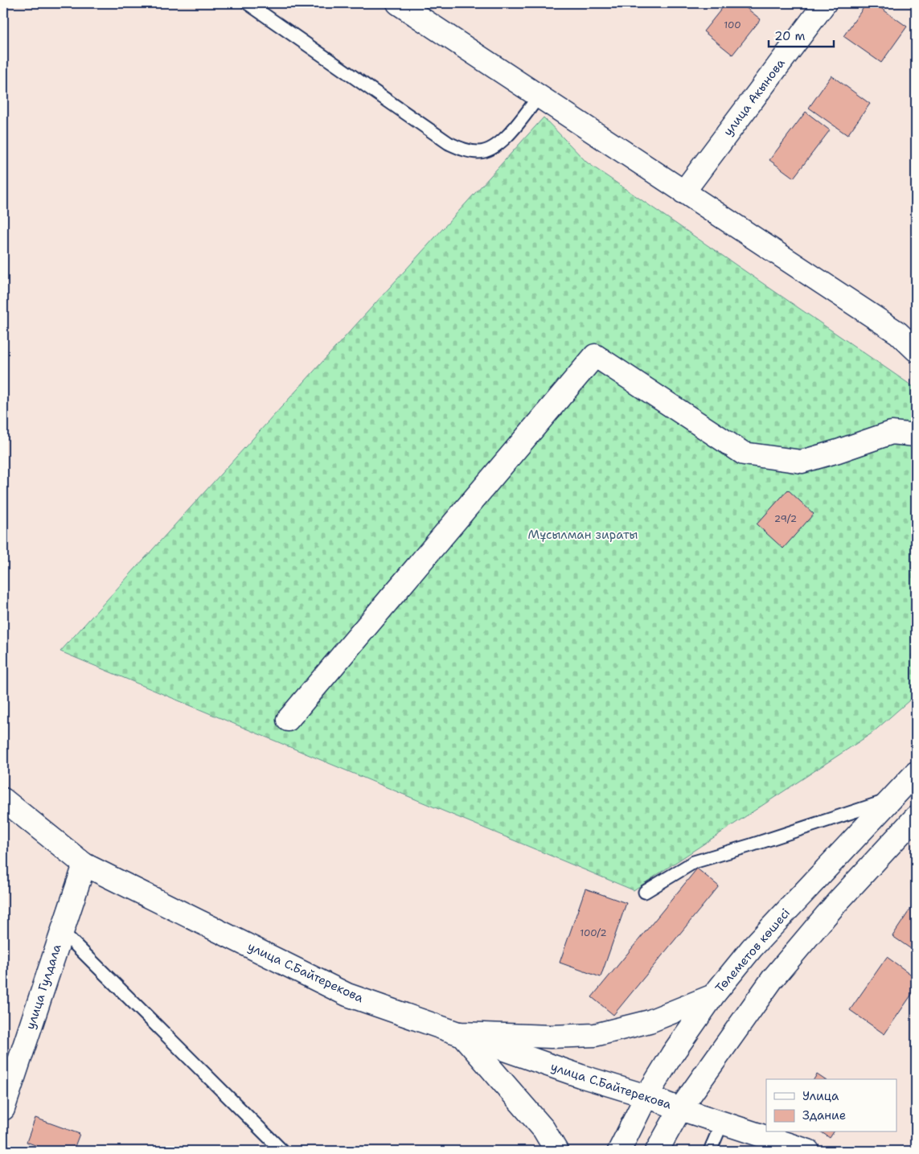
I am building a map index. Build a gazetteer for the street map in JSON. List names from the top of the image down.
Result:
{
  "streets": {
    "main road": [
      "улица Акынова",
      "Төлеметов көшесі",
      "улица С.Байтерекова",
      "улица Гулдала"
    ]
  },
  "crossings": [
    ["Төлеметов көшесі", "улица С.Байтерекова"],
    ["улица С.Байтерекова", "улица Гулдала"]
  ],
  "parks": ["Мұсылман зираты"],
  "house_numbers": ["100", "29/2", "100/2"],
  "legend": ["Улица", "Здание"],
  "scale_bar": "20 m"
}
